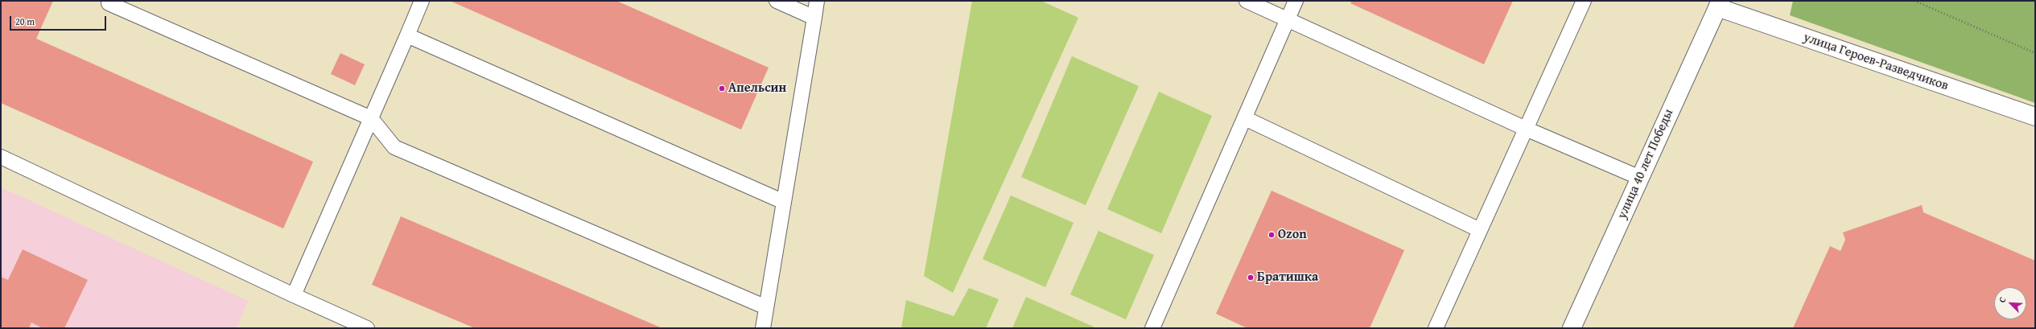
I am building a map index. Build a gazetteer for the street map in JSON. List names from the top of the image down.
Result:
{
  "streets": {
    "street": ["улица Героев-Разведчиков", "улица 40 лет Победы"]
  },
  "crossings": [
    ["улица Героев-Разведчиков", "улица 40 лет Победы"]
  ],
  "places": ["Апельсин", "Ozon", "Братишка"],
  "scale_bar": "20 m",
  "north": "top left"
}
